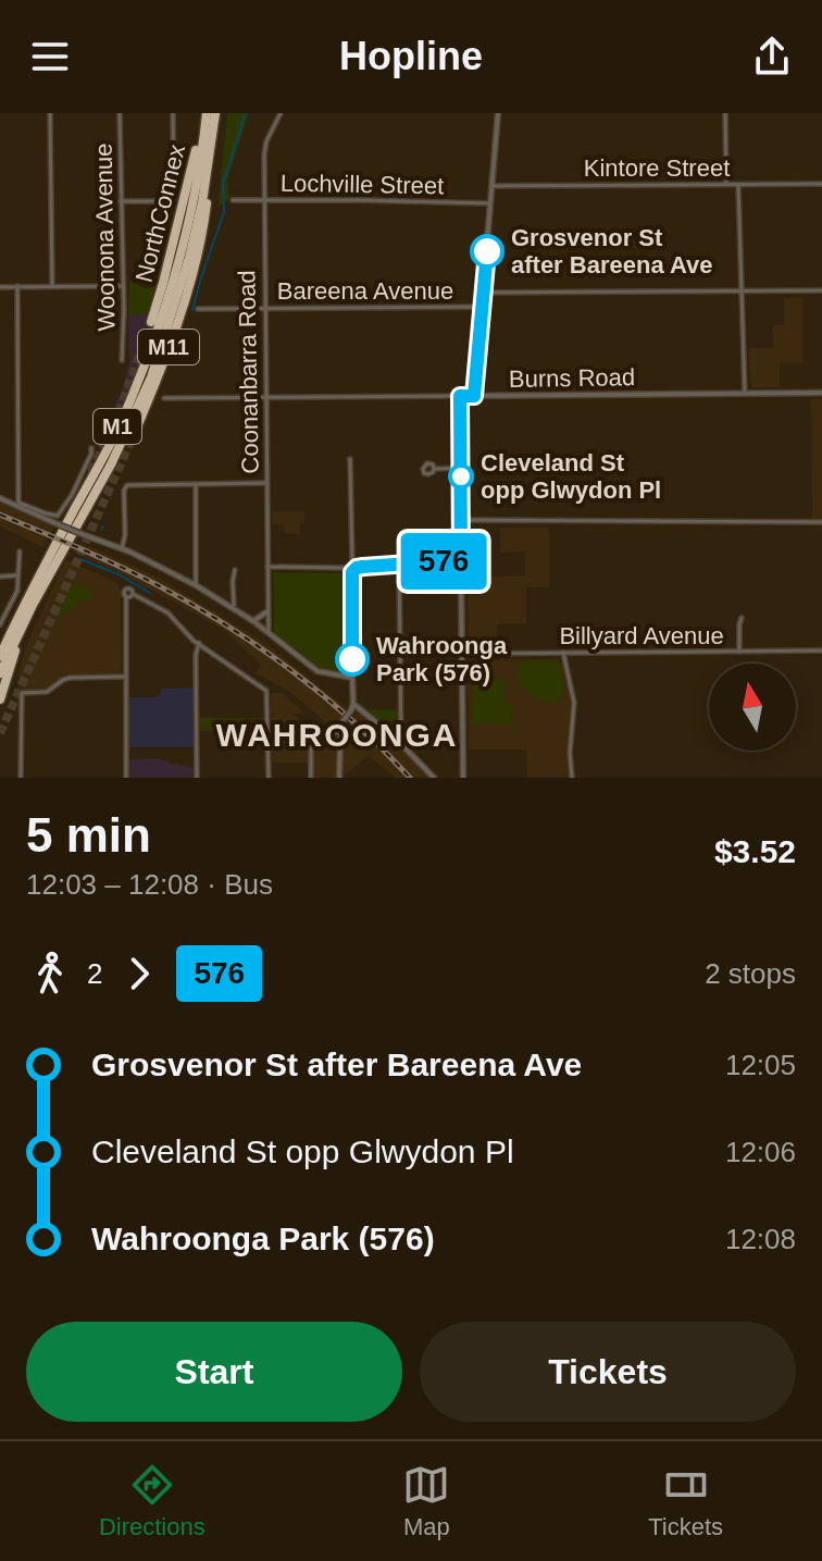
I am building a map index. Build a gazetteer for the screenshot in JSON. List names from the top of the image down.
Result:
{
  "streets": {
    "highway": ["NorthConnex", "M11", "M1"],
    "street": [
      "Kintore Street",
      "Lochville Street",
      "Woonona Avenue",
      "Bareena Avenue",
      "Coonanbarra Road",
      "Burns Road",
      "Billyard Avenue"
    ]
  },
  "crossings": [
    ["Lochville Street", "Coonanbarra Road"],
    ["NorthConnex", "M1"],
    ["Bareena Avenue", "Coonanbarra Road"],
    ["Coonanbarra Road", "Burns Road"]
  ],
  "districts": ["WAHROONGA"],
  "places": ["Grosvenor St after Bareena Ave", "Cleveland St opp Glwydon Pl", "Wahroonga Park (576)"],
  "lines": ["bus line 576"],
  "north": "top",
  "page": {
    "header": "Hopline",
    "on_map": "576",
    "heading": ["5 min", "12:03 – 12:08 · Bus", "$3.52"],
    "legs": ["2", "576", "2 stops"],
    "list": [
      {
        "name": "Grosvenor St after Bareena Ave",
        "value": "12:05"
      },
      {
        "name": "Cleveland St opp Glwydon Pl",
        "value": "12:06"
      },
      {
        "name": "Wahroonga Park (576)",
        "value": "12:08"
      }
    ],
    "buttons": ["Start", "Tickets"],
    "tabs": ["Directions", "Map", "Tickets"]
  }
}
